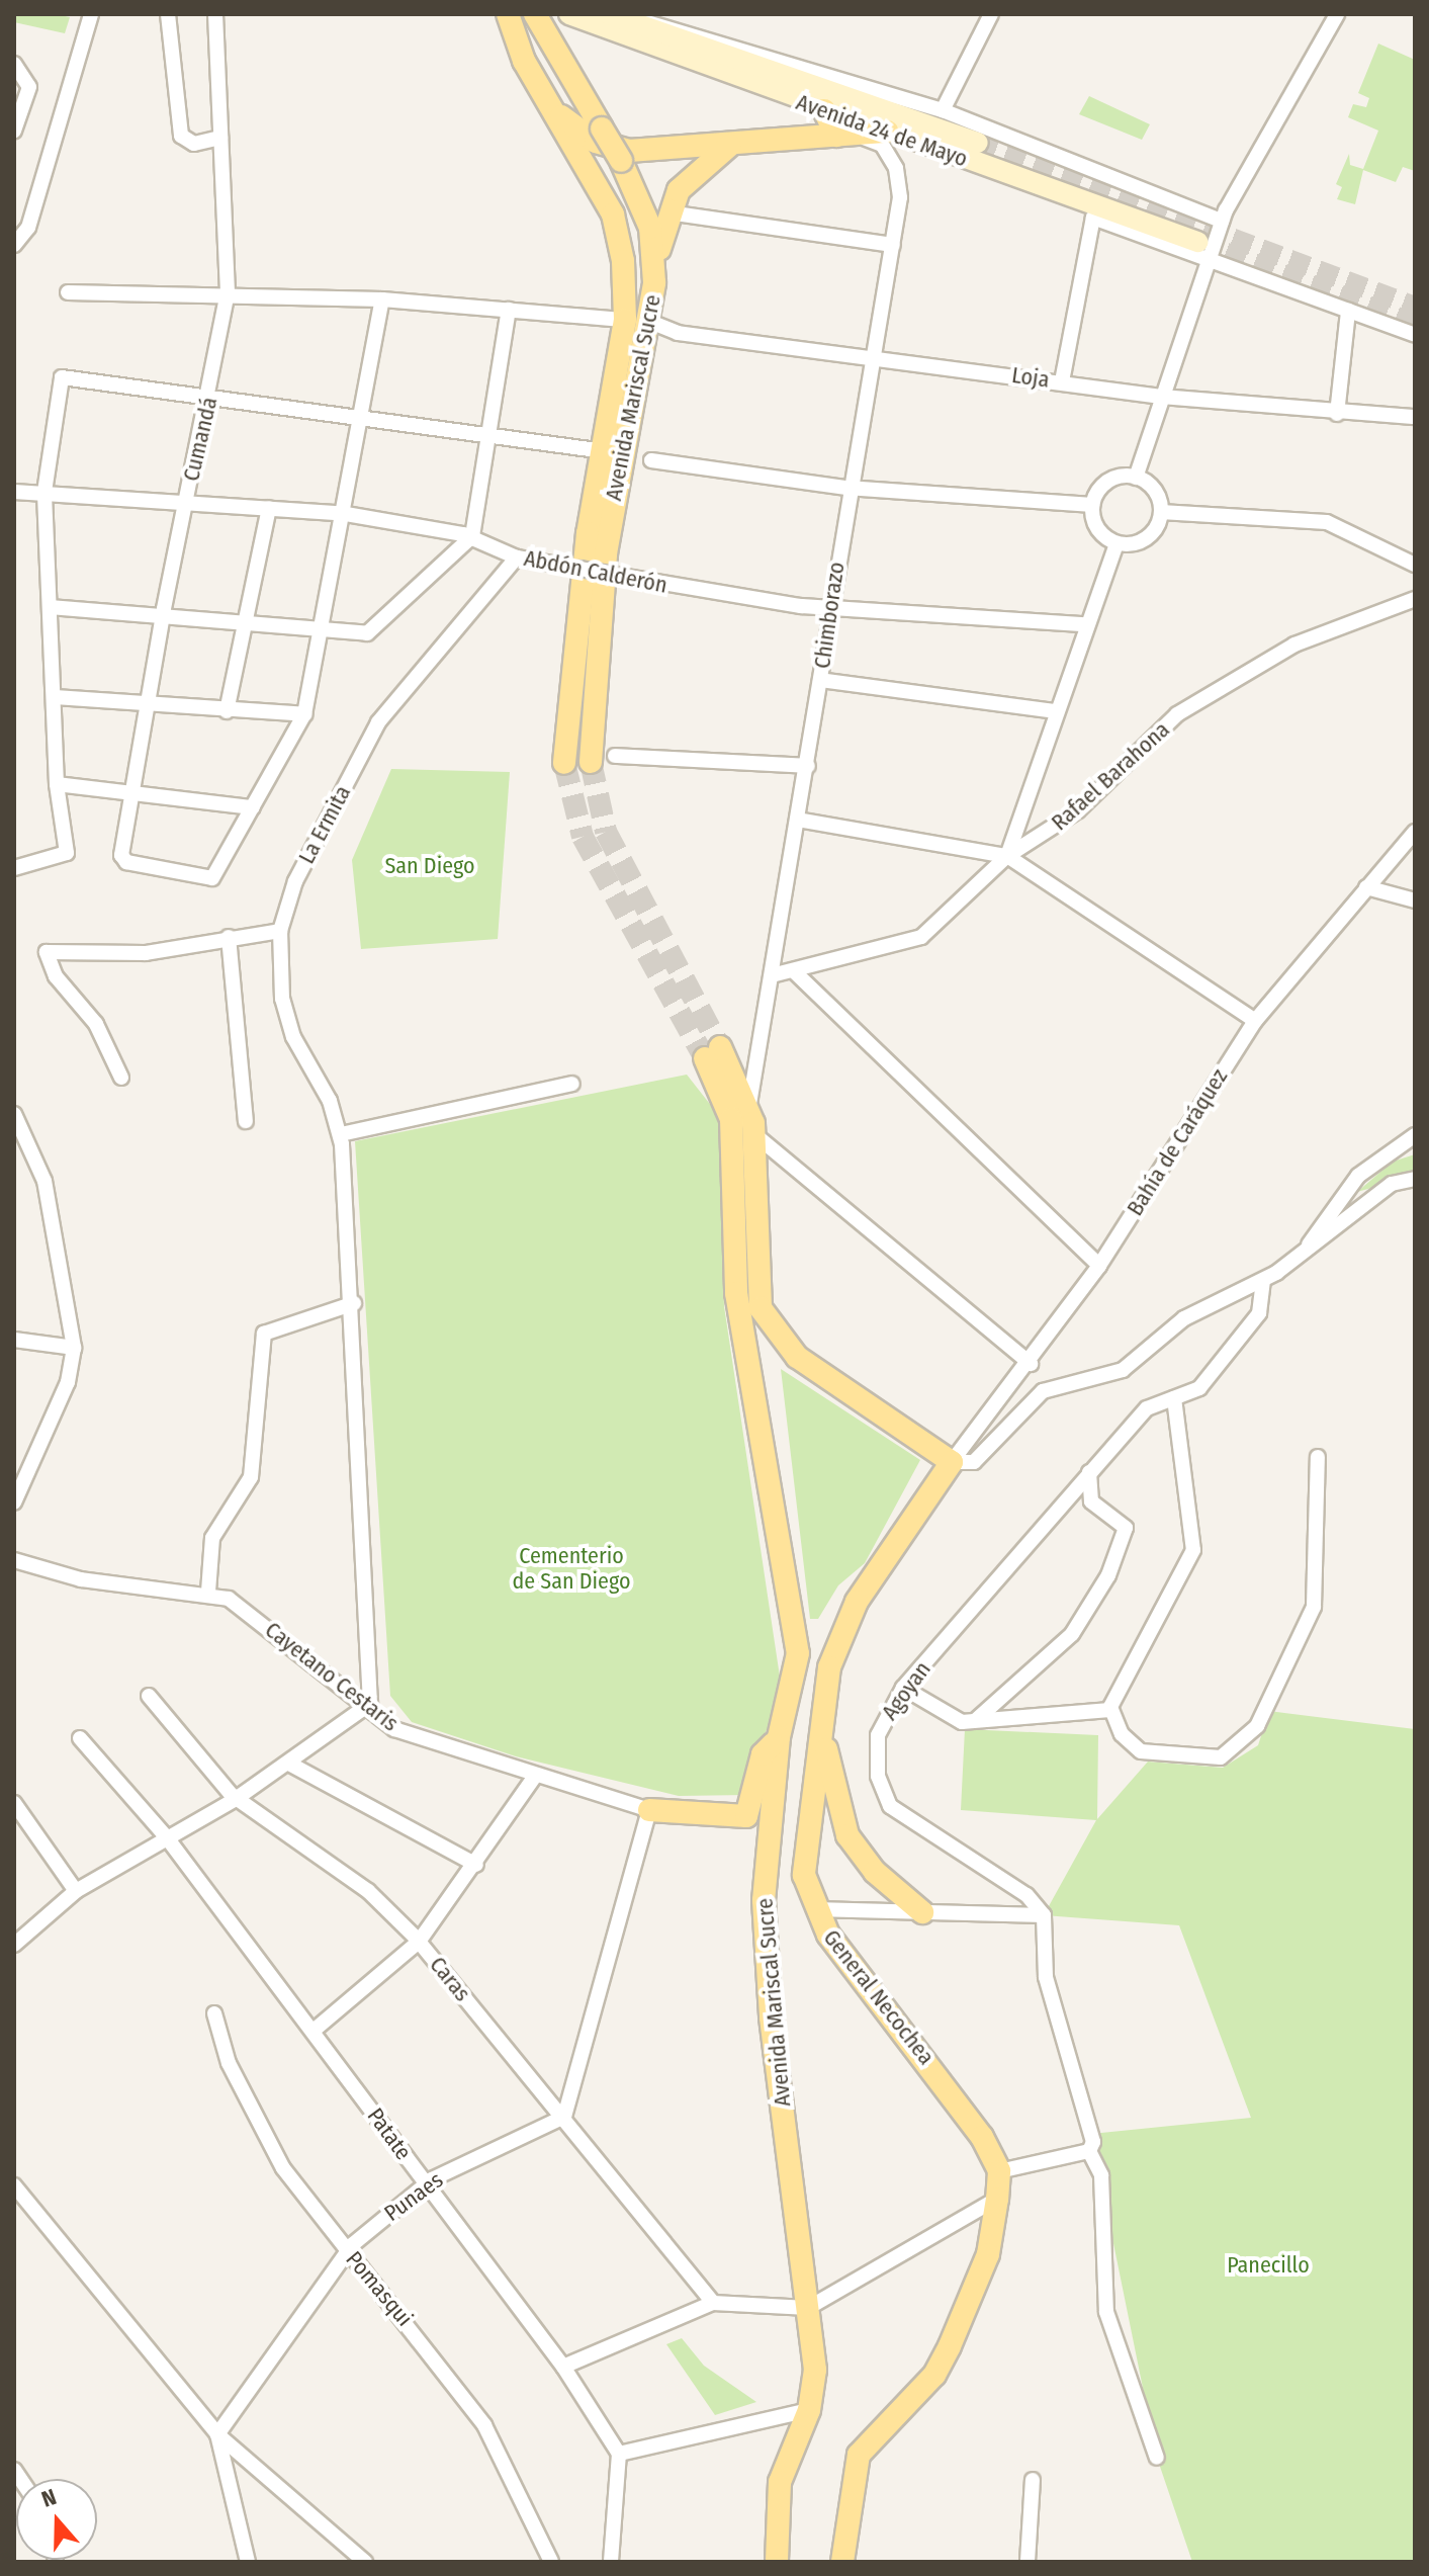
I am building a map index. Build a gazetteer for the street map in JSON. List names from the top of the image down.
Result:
{
  "streets": {
    "main road": ["Avenida 24 de Mayo", "Avenida Mariscal Sucre", "General Necochea"],
    "street": [
      "Loja",
      "Cumandá",
      "Abdón Calderón",
      "Chimborazo",
      "Rafael Barahona",
      "La Ermita",
      "Bahía de Caráquez",
      "Cayetano Cestaris",
      "Agoyan",
      "Caras",
      "Patate",
      "Punaes",
      "Pomasqui"
    ]
  },
  "crossings": [
    ["Avenida 24 de Mayo", "Loja"],
    ["Loja", "Avenida Mariscal Sucre"],
    ["Loja", "Chimborazo"],
    ["Avenida Mariscal Sucre", "Chimborazo"],
    ["Cumandá", "Abdón Calderón"],
    ["Abdón Calderón", "Chimborazo"],
    ["Abdón Calderón", "La Ermita"],
    ["Chimborazo", "Rafael Barahona"],
    ["Bahía de Caráquez", "General Necochea"],
    ["Caras", "Punaes"],
    ["Patate", "Punaes"],
    ["Punaes", "Pomasqui"]
  ],
  "parks": ["San Diego", "Cementerio de San Diego", "Panecillo"],
  "north": "top"
}
